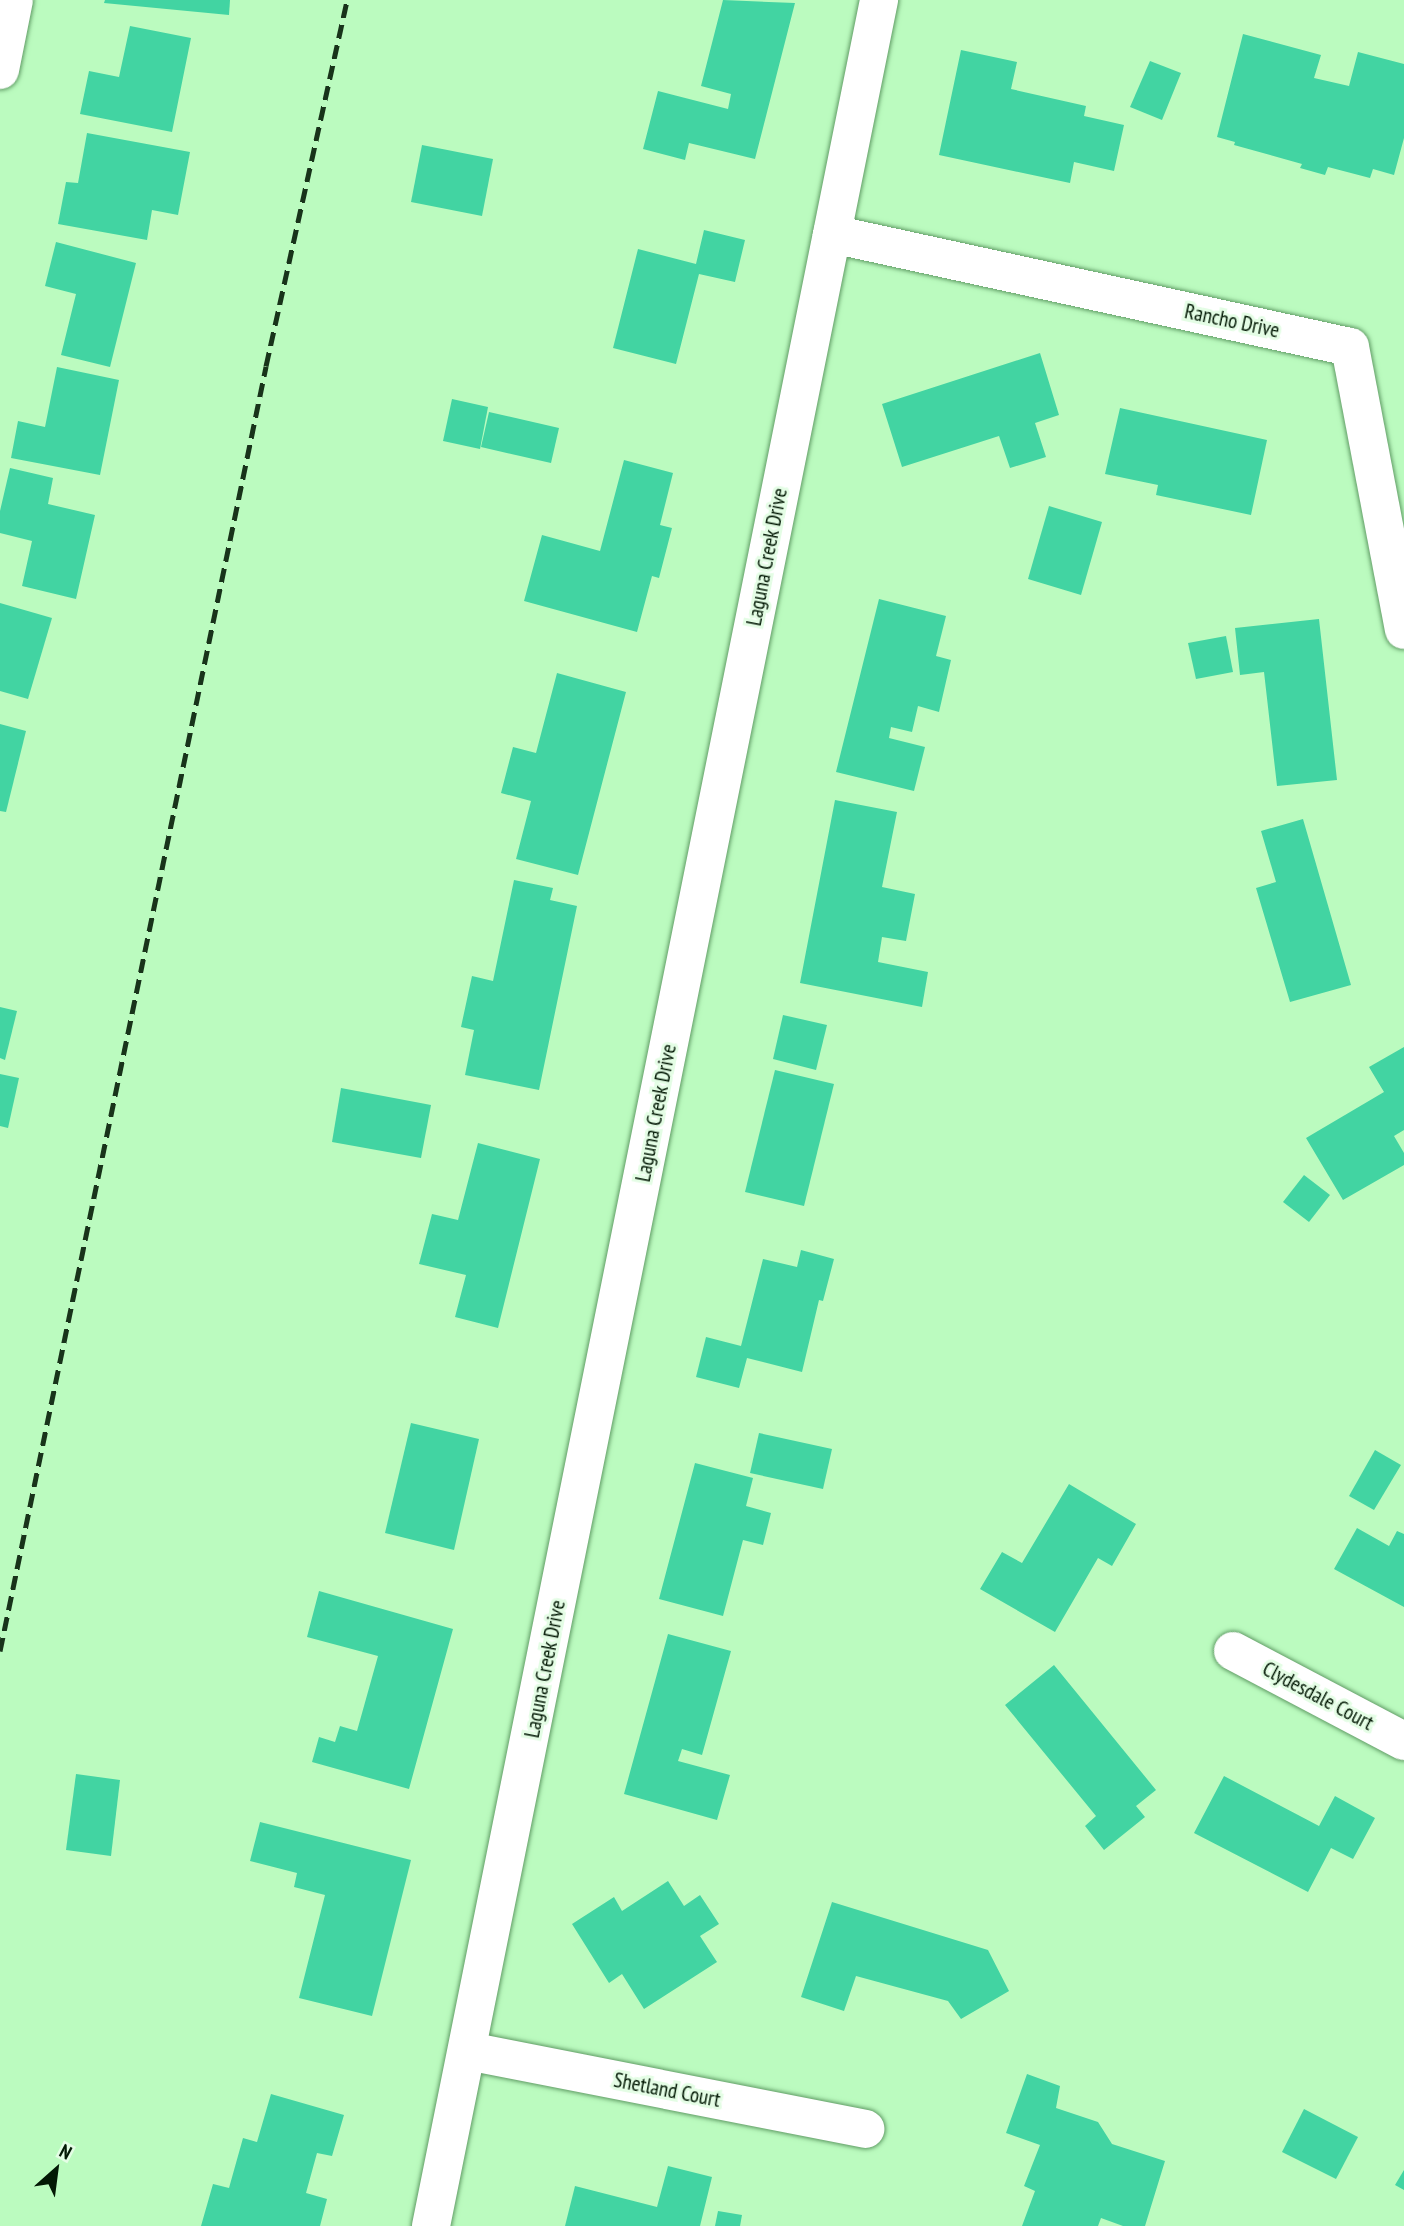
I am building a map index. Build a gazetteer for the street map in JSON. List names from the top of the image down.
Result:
{
  "streets": {
    "street": [
      "Rancho Drive",
      "Laguna Creek Drive",
      "Clydesdale Court",
      "Shetland Court"
    ]
  },
  "crossings": [
    ["Rancho Drive", "Laguna Creek Drive"],
    ["Laguna Creek Drive", "Shetland Court"]
  ],
  "north": "top right"
}
